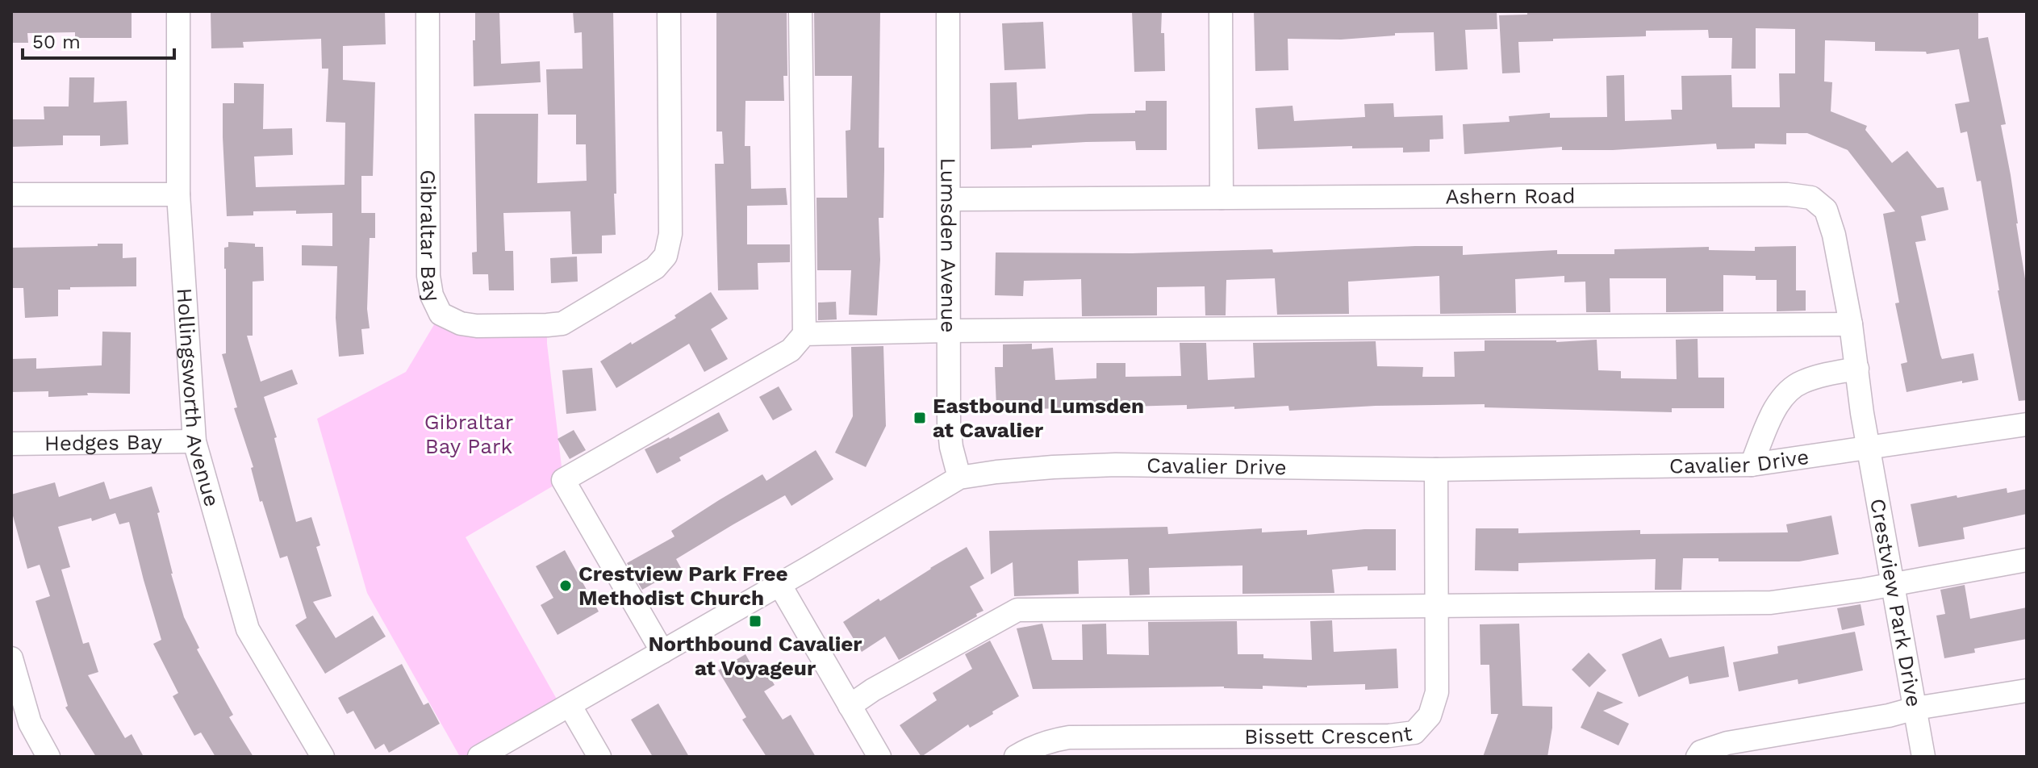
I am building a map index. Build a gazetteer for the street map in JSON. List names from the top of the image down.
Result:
{
  "streets": {
    "street": [
      "Ashern Road",
      "Gibraltar Bay",
      "Lumsden Avenue",
      "Hollingsworth Avenue",
      "Hedges Bay",
      "Cavalier Drive",
      "Crestview Park Drive",
      "Bissett Crescent"
    ]
  },
  "crossings": [
    ["Ashern Road", "Lumsden Avenue"],
    ["Ashern Road", "Cavalier Drive"],
    ["Ashern Road", "Crestview Park Drive"],
    ["Lumsden Avenue", "Cavalier Drive"],
    ["Hollingsworth Avenue", "Hedges Bay"],
    ["Cavalier Drive", "Crestview Park Drive"],
    ["Cavalier Drive", "Bissett Crescent"]
  ],
  "parks": ["Gibraltar Bay Park"],
  "places": {
    "transit": ["Eastbound Lumsden at Cavalier", "Northbound Cavalier at Voyageur"],
    "other": ["Crestview Park Free Methodist Church"]
  },
  "scale_bar": "50 m"
}
